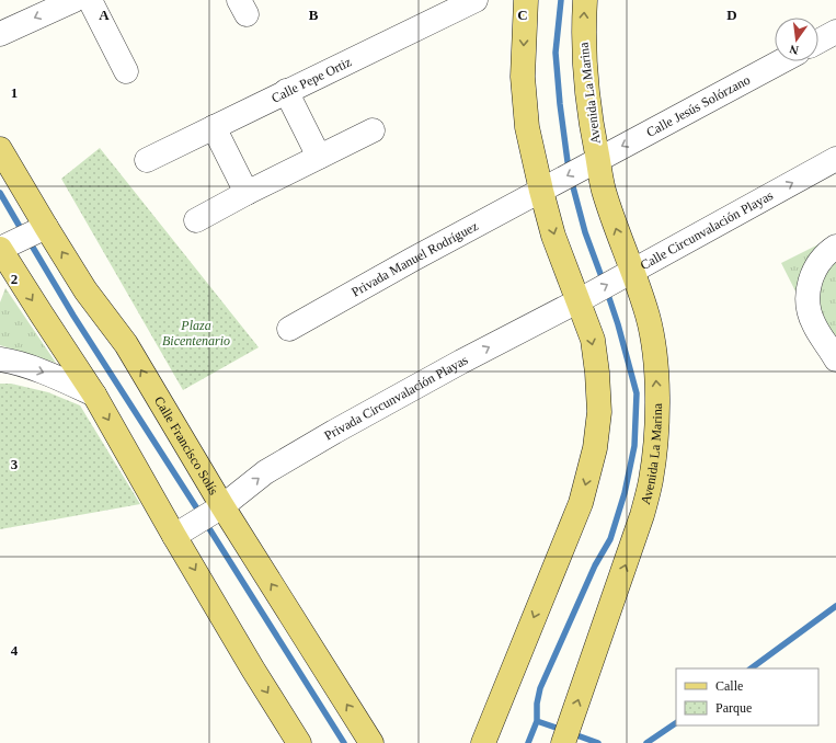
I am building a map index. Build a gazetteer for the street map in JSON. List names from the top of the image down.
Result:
{
  "streets": {
    "main road": ["Avenida La Marina", "Calle Francisco Solís"],
    "street": [
      "Calle Pepe Ortiz",
      "Calle Jesús Solórzano",
      "Calle Circunvalación Playas",
      "Privada Manuel Rodríguez",
      "Privada Circunvalación Playas"
    ]
  },
  "crossings": [
    ["Avenida La Marina", "Calle Jesús Solórzano"],
    ["Avenida La Marina", "Calle Circunvalación Playas"],
    ["Avenida La Marina", "Privada Manuel Rodríguez"],
    ["Calle Circunvalación Playas", "Privada Circunvalación Playas"],
    ["Privada Circunvalación Playas", "Calle Francisco Solís"]
  ],
  "one_way": [
    "Avenida La Marina",
    "Calle Jesús Solórzano",
    "Calle Circunvalación Playas",
    "Privada Circunvalación Playas"
  ],
  "parks": ["Plaza Bicentenario"],
  "legend": ["Calle", "Parque"],
  "north": "bottom",
  "grid": {
    "columns": [
      "A",
      "B",
      "C",
      "D"
    ],
    "rows": [
      "1",
      "2",
      "3",
      "4"
    ]
  }
}
